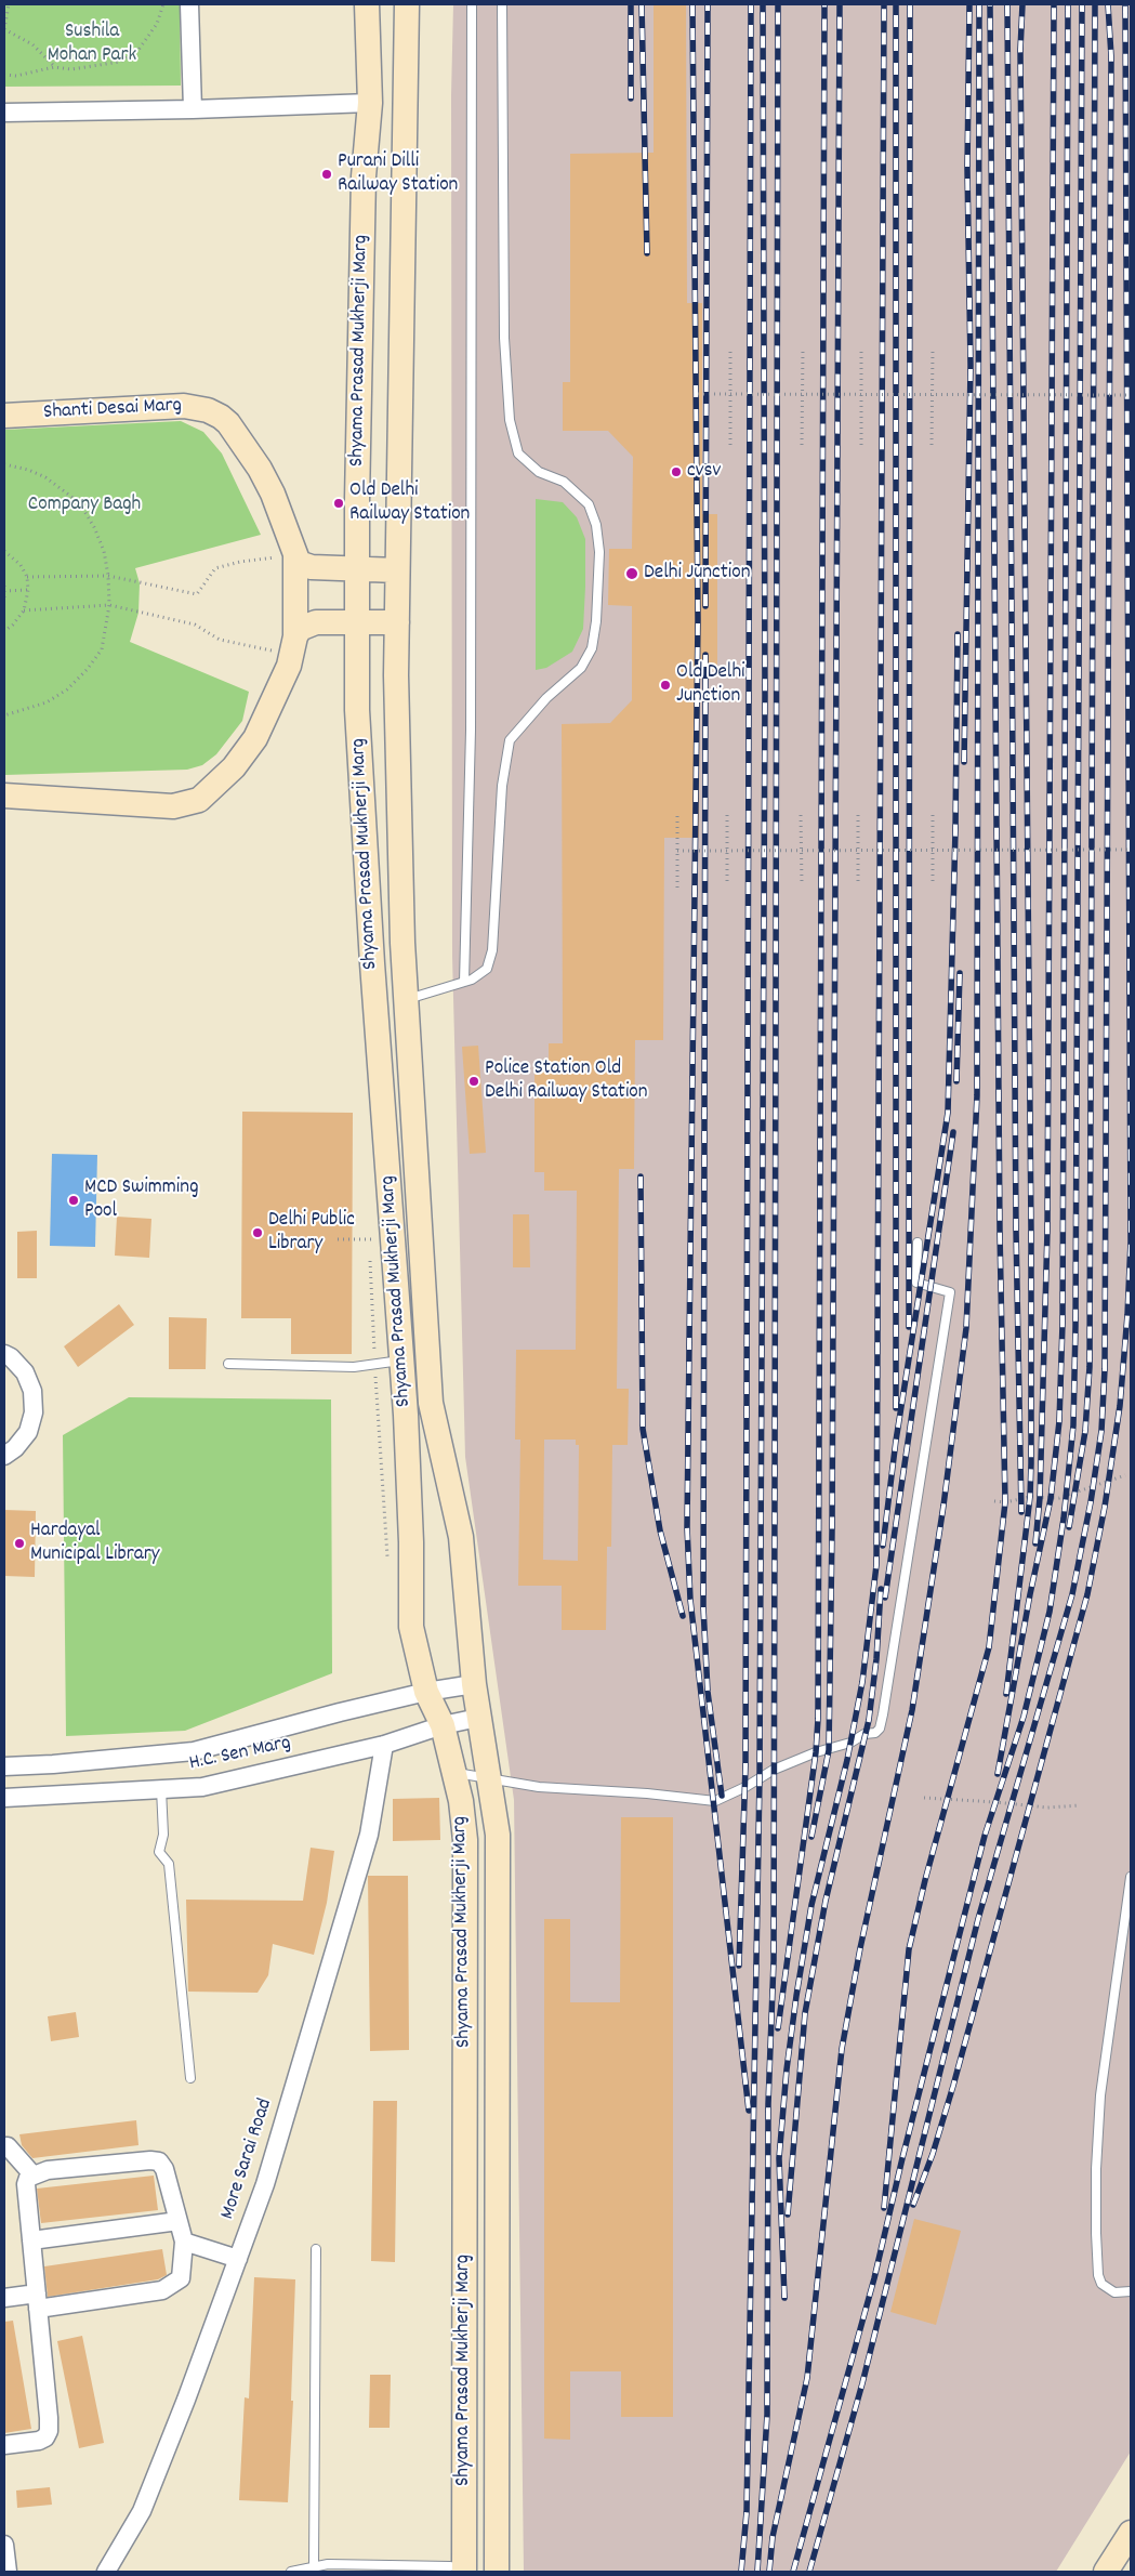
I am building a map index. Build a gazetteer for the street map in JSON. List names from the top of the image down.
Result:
{
  "streets": {
    "main road": ["Shyama Prasad Mukherji Marg", "Shanti Desai Marg"],
    "street": ["H.C. Sen Marg", "More Sarai Road"]
  },
  "crossings": [
    ["Shyama Prasad Mukherji Marg", "H.C. Sen Marg"],
    ["H.C. Sen Marg", "More Sarai Road"]
  ],
  "parks": ["Sushila Mohan Park", "Company Bagh"],
  "places": [
    "Purani Dilli Railway Station",
    "cvsv",
    "Old Delhi Railway Station",
    "Delhi Junction",
    "Old Delhi Junction",
    "Police Station Old Delhi Railway Station",
    "MCD Swimming Pool",
    "Delhi Public Library",
    "Hardayal Municipal Library"
  ]
}
